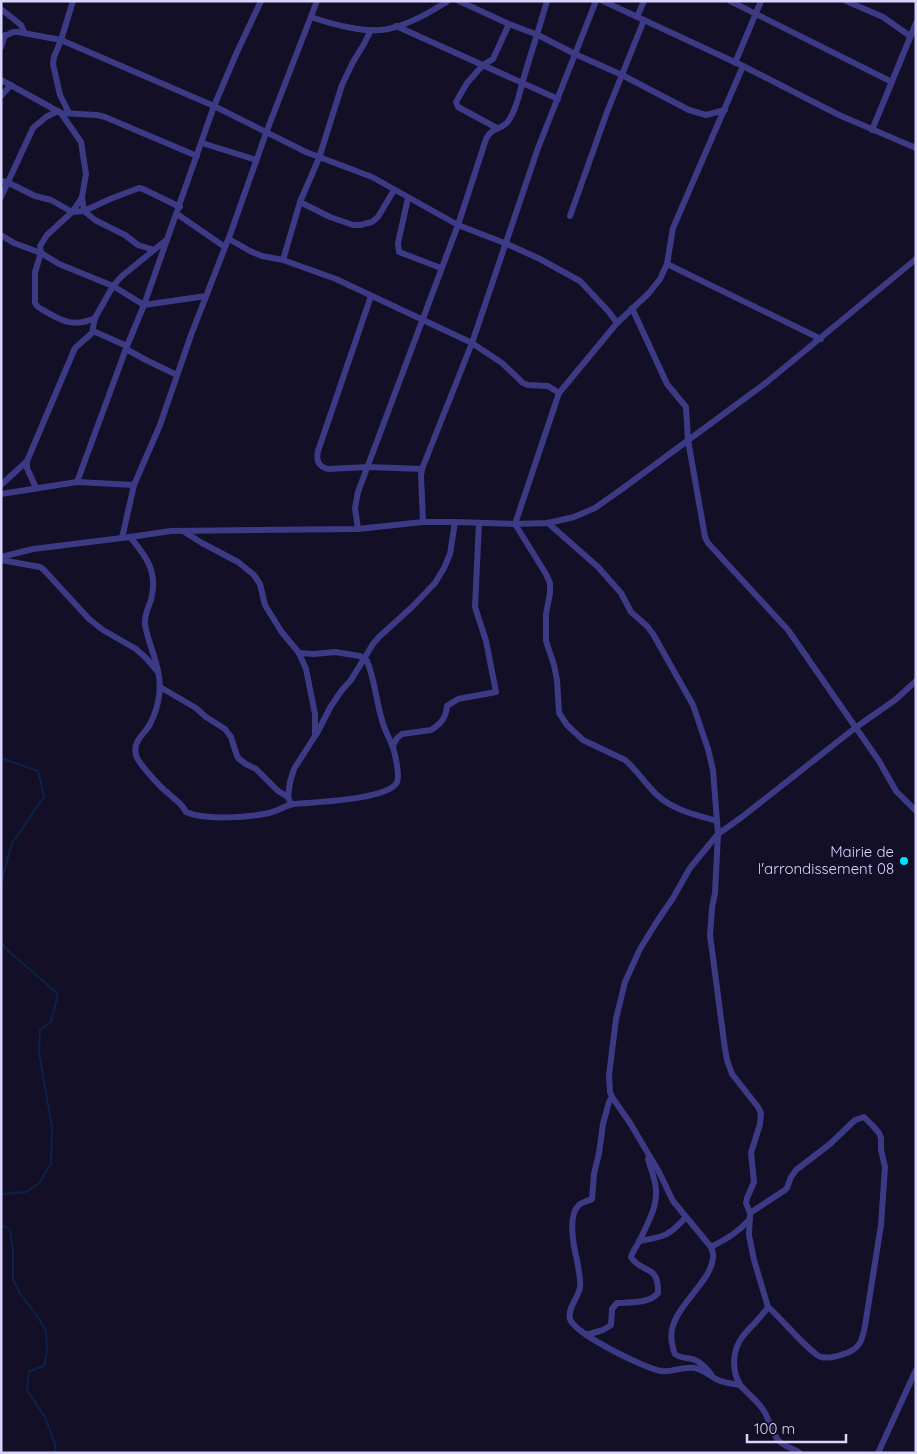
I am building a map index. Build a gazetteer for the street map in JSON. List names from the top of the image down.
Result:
{
  "places": ["Mairie de l'arrondissement 08"],
  "scale_bar": "100 m"
}
